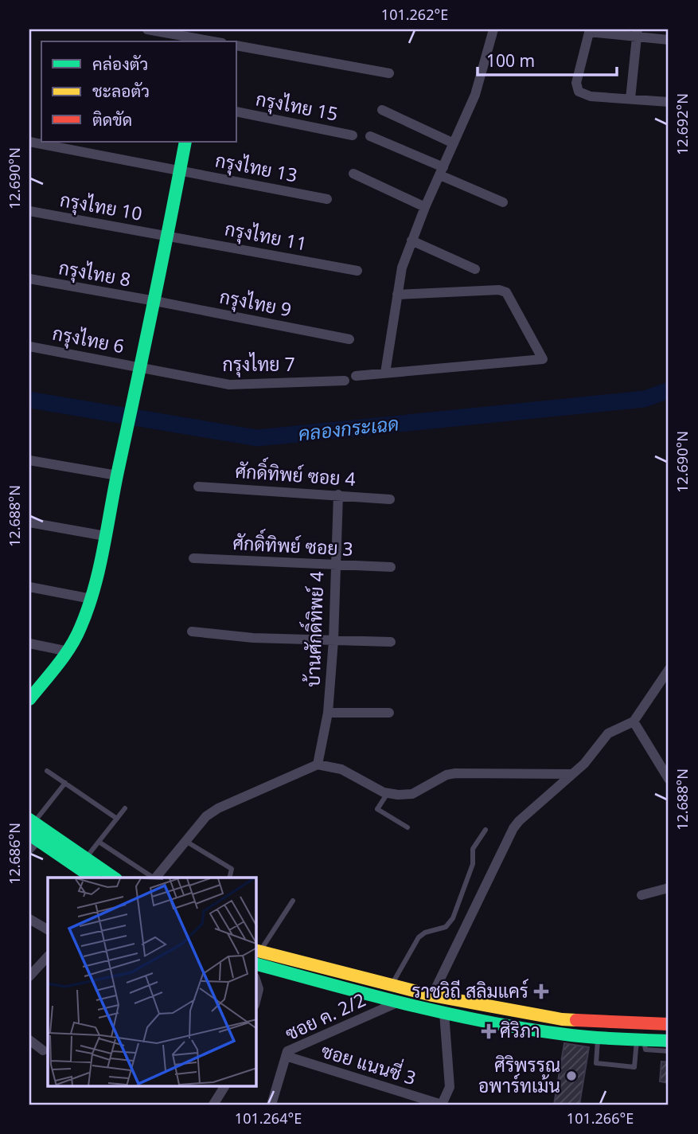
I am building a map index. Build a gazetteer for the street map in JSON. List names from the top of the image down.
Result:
{
  "streets": {
    "street": [
      "กรุงไทย 15",
      "กรุงไทย 13",
      "กรุงไทย 10",
      "กรุงไทย 11",
      "กรุงไทย 8",
      "กรุงไทย 9",
      "กรุงไทย 6",
      "กรุงไทย 7",
      "ศักดิ์ทิพย์ ซอย 4",
      "ศักดิ์ทิพย์ ซอย 3",
      "บ้านศักดิ์ทิพย์ 4",
      "ซอย ค. 2/2",
      "ซอย แนนซี่ 3"
    ]
  },
  "crossings": [
    ["กรุงไทย 10", "กรุงไทย 11"],
    ["กรุงไทย 8", "กรุงไทย 9"],
    ["กรุงไทย 6", "กรุงไทย 7"],
    ["ศักดิ์ทิพย์ ซอย 4", "บ้านศักดิ์ทิพย์ 4"],
    ["ศักดิ์ทิพย์ ซอย 3", "บ้านศักดิ์ทิพย์ 4"],
    ["ซอย ค. 2/2", "ซอย แนนซี่ 3"]
  ],
  "water": ["คลองกระเฉด"],
  "places": {
    "health": ["ราชวิถี สลิมแคร์", "ศิริภา"],
    "other": ["ศิริพรรณ อพาร์ทเม้น"]
  },
  "legend": ["คล่องตัว", "ชะลอตัว", "ติดขัด"],
  "scale_bar": "100 m",
  "coordinates": [
    "101.262°E",
    "12.692°N",
    "12.690°N",
    "12.688°N",
    "12.686°N",
    "101.264°E",
    "101.266°E"
  ]
}
